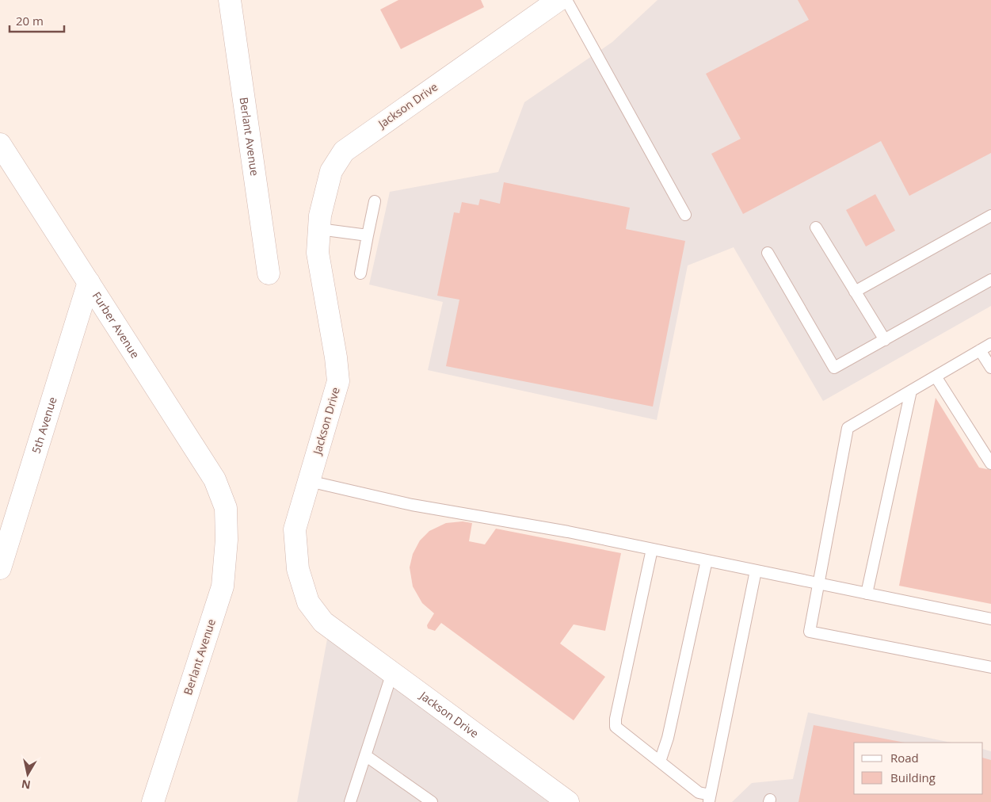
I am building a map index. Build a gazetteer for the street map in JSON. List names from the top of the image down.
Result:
{
  "streets": {
    "street": [
      "Jackson Drive",
      "Berlant Avenue",
      "Furber Avenue",
      "5th Avenue"
    ]
  },
  "crossings": [
    ["Berlant Avenue", "Furber Avenue"],
    ["Furber Avenue", "5th Avenue"]
  ],
  "legend": ["Road", "Building"],
  "scale_bar": "20 m",
  "north": "bottom"
}
